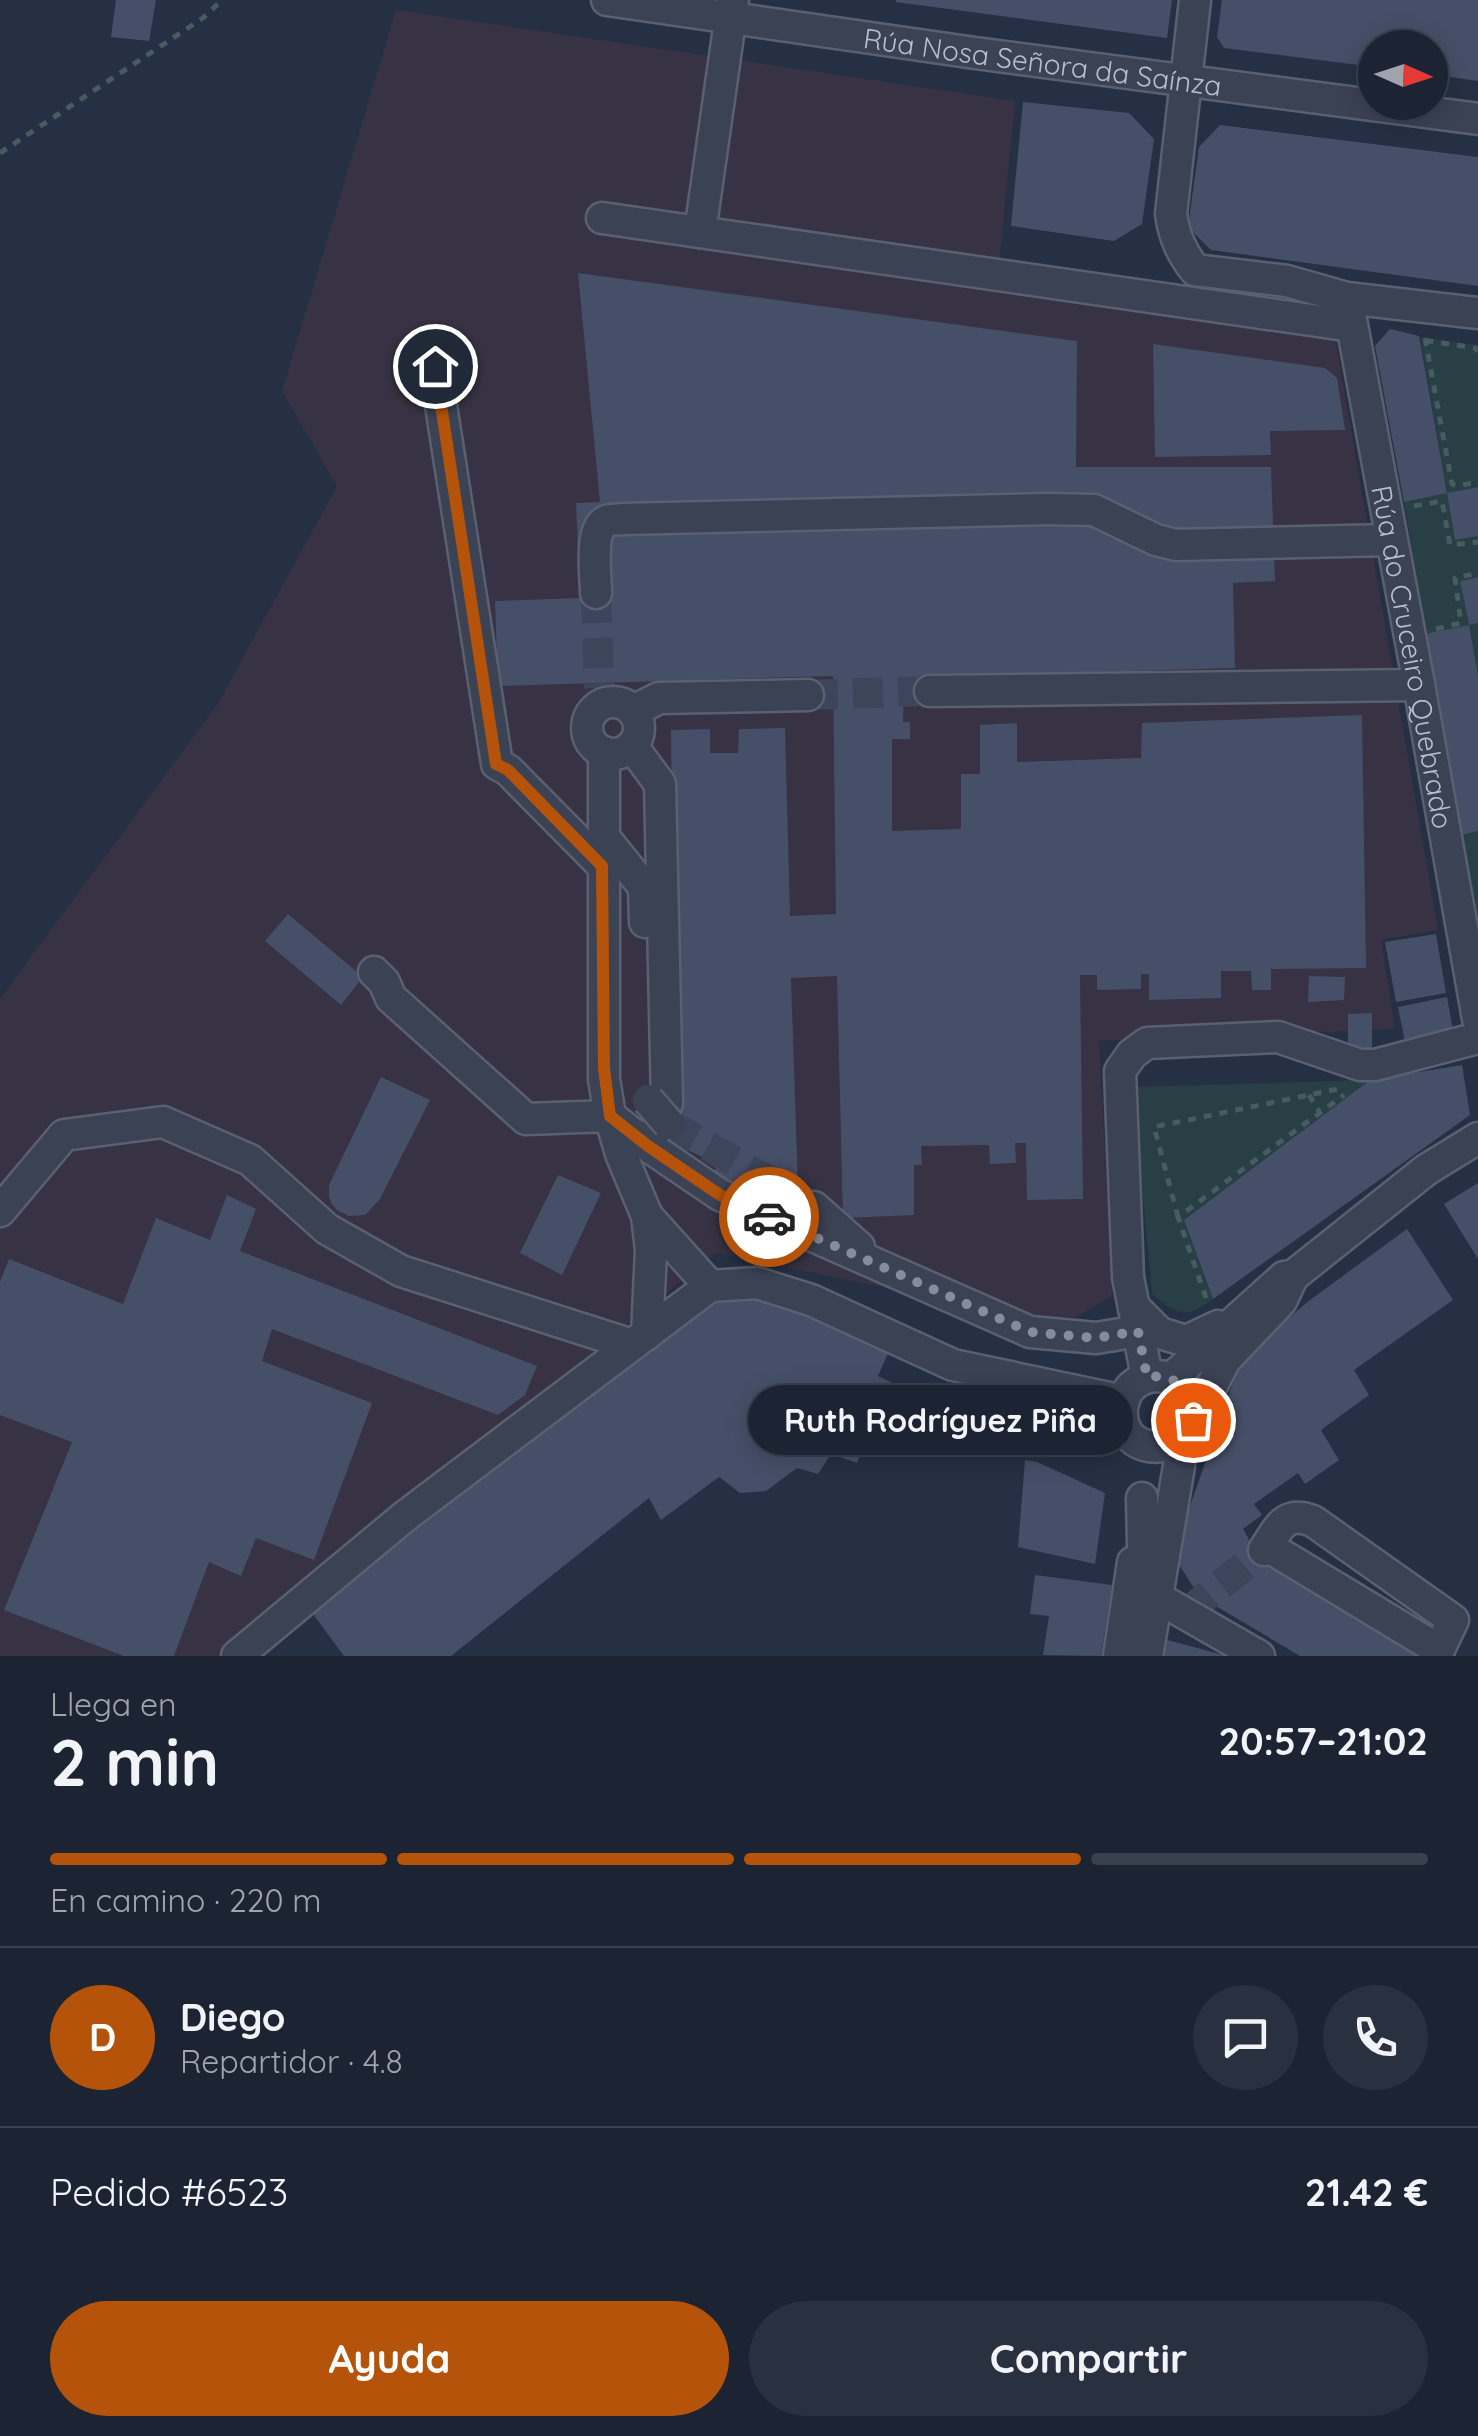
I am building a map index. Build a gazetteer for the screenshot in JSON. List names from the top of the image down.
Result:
{
  "streets": {
    "street": ["Rúa Nosa Señora da Saínza", "Rúa do Cruceiro Quebrado"]
  },
  "places": ["Ruth Rodríguez Piña"],
  "north": "right",
  "page": {
    "bubble": "Ruth Rodríguez Piña",
    "heading": ["2 min", "Llega en", "20:57–21:02"],
    "panel": [
      "Diego",
      "Repartidor · 4.8",
      "Pedido #6523",
      "21.42 €"
    ],
    "bar": "En camino · 220 m",
    "round": "D",
    "buttons": ["Ayuda", "Compartir"]
  }
}
